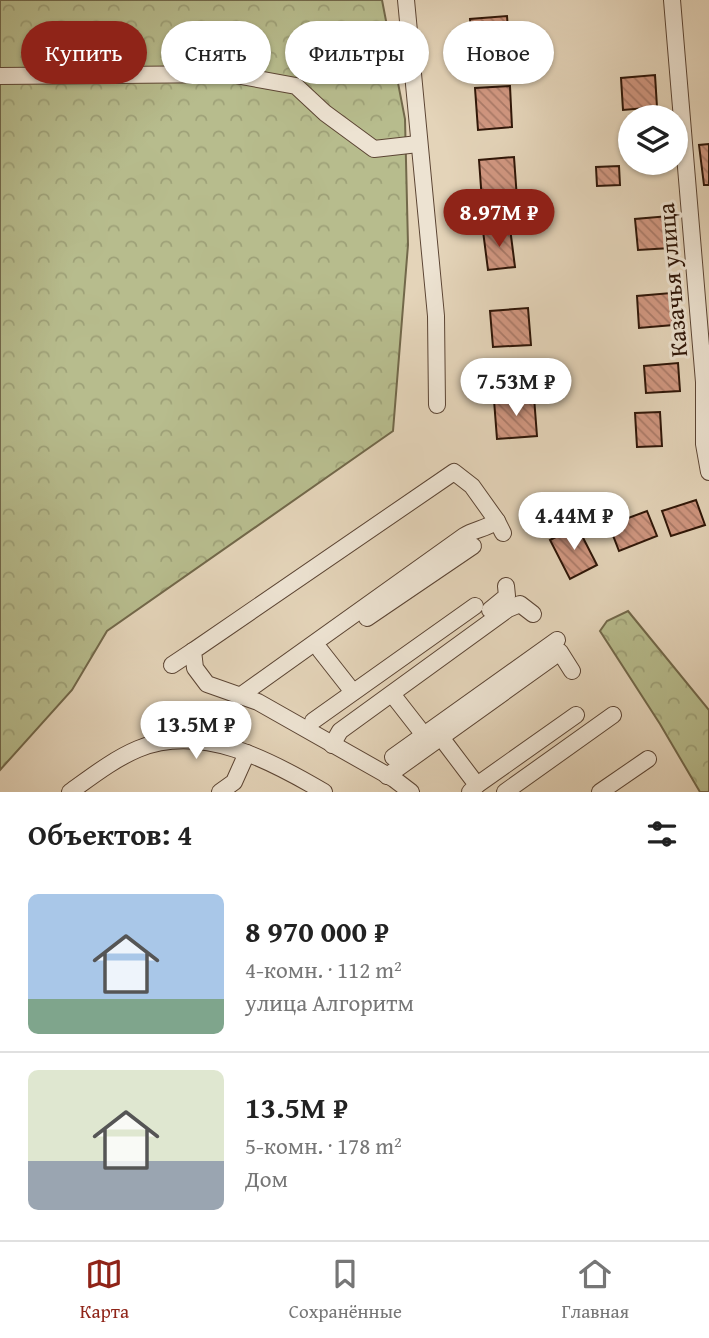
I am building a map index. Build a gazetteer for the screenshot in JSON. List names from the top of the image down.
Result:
{
  "streets": {
    "street": ["Казачья улица"]
  },
  "page": {
    "chip": [
      "Купить",
      "Снять",
      "Фильтры",
      "Новое"
    ],
    "price": [
      "8.97M ₽",
      "7.53M ₽",
      "4.44M ₽",
      "13.5M ₽"
    ],
    "heading": "Объектов: 4",
    "list": [
      {
        "name": "8 970 000 ₽",
        "note": "4-комн. · 112 m² · улица Алгоритм"
      },
      {
        "name": "13.5M ₽",
        "note": "5-комн. · 178 m² · Дом"
      }
    ],
    "tabs": ["Карта", "Сохранённые", "Главная"]
  }
}
